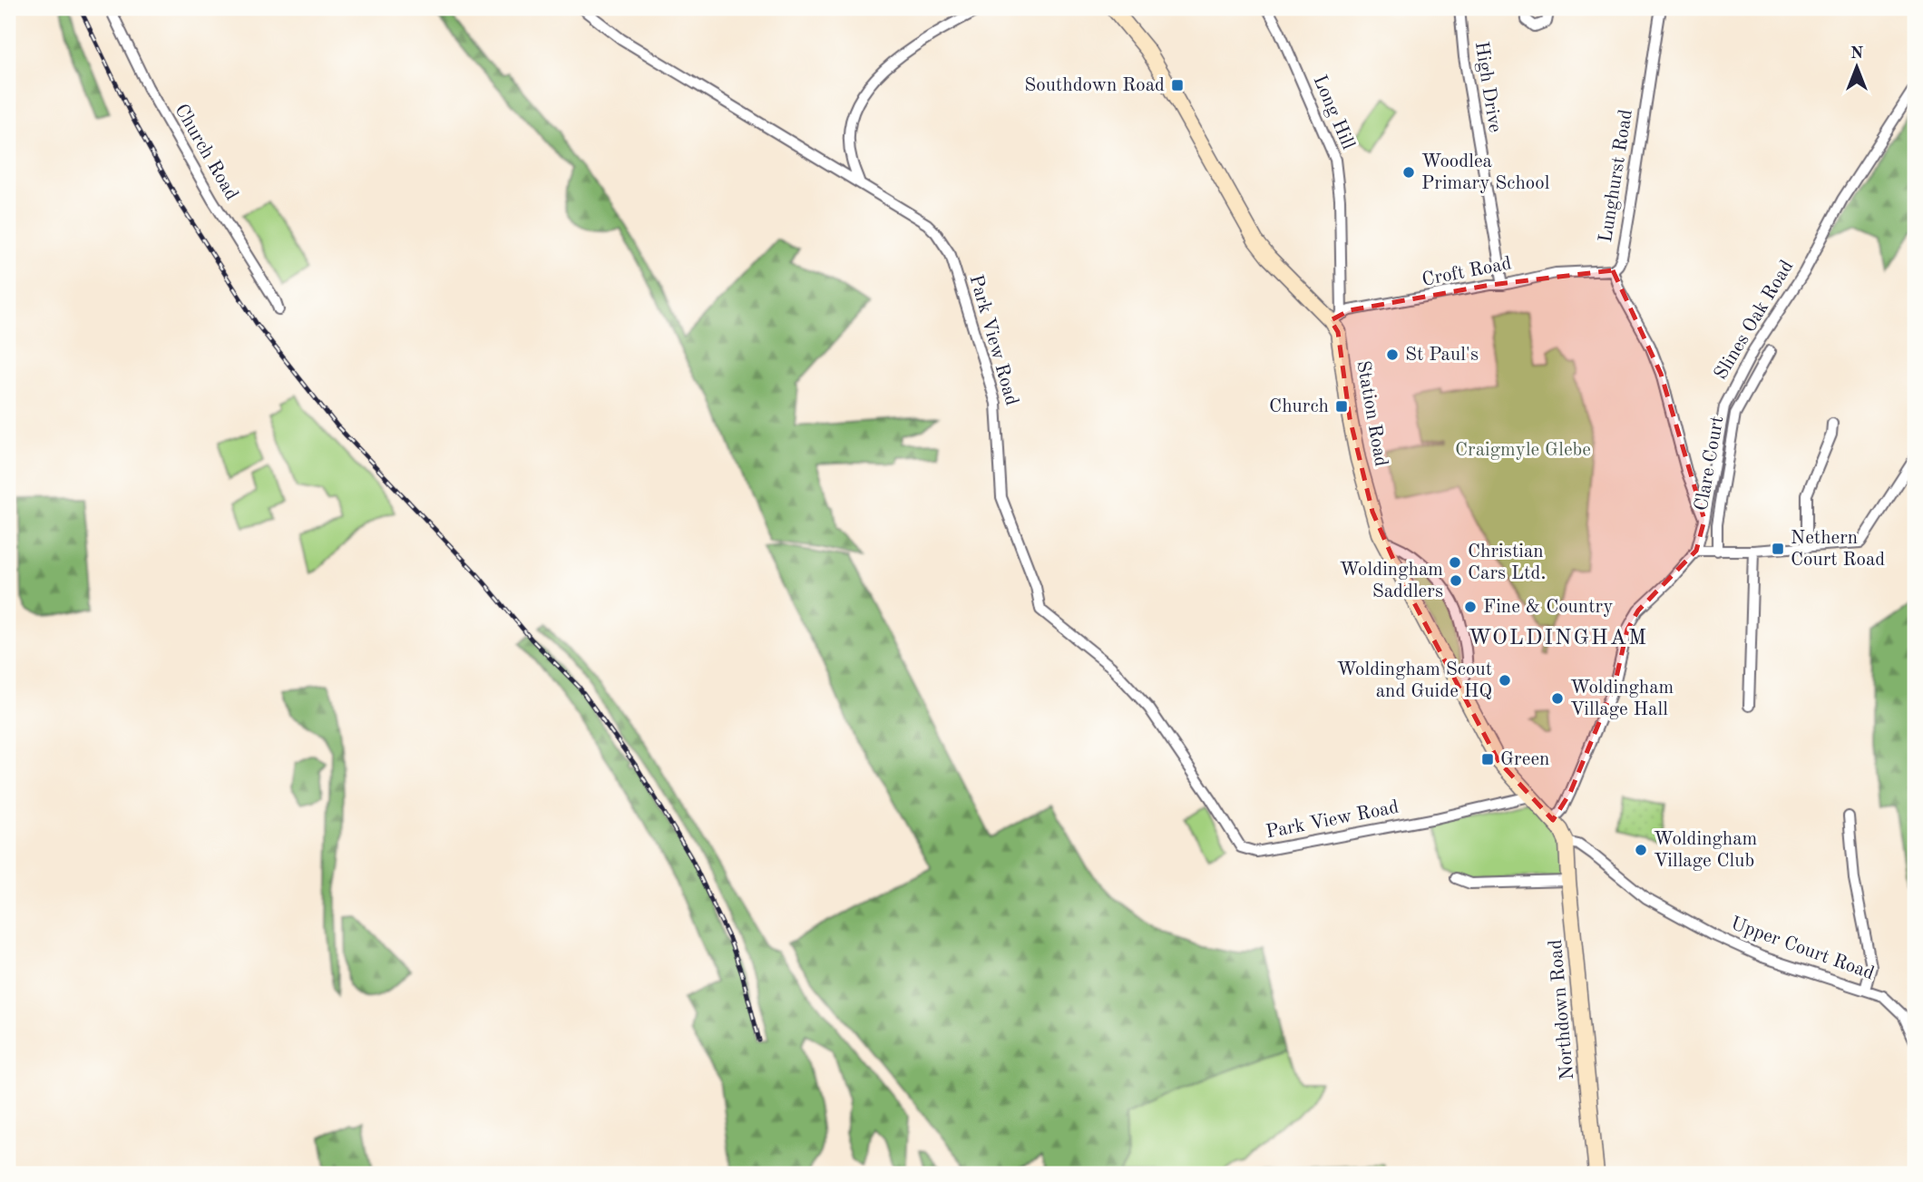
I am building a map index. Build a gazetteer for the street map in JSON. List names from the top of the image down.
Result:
{
  "streets": {
    "street": [
      "High Drive",
      "Long Hill",
      "Church Road",
      "Lunghurst Road",
      "Croft Road",
      "Slines Oak Road",
      "Park View Road",
      "Station Road",
      "Clare Court",
      "Upper Court Road",
      "Northdown Road"
    ]
  },
  "crossings": [
    ["High Drive", "Croft Road"],
    ["Long Hill", "Croft Road"],
    ["Long Hill", "Station Road"],
    ["Lunghurst Road", "Croft Road"],
    ["Lunghurst Road", "Slines Oak Road"],
    ["Croft Road", "Station Road"],
    ["Slines Oak Road", "Station Road"],
    ["Park View Road", "Station Road"],
    ["Station Road", "Upper Court Road"],
    ["Station Road", "Northdown Road"],
    ["Upper Court Road", "Northdown Road"]
  ],
  "districts": ["WOLDINGHAM"],
  "parks": ["Craigmyle Glebe"],
  "places": {
    "transit": [
      "Southdown Road",
      "Church",
      "Nethern Court Road",
      "Green"
    ],
    "other": [
      "Woodlea Primary School",
      "St Paul's",
      "Christian Cars Ltd.",
      "Woldingham Saddlers",
      "Fine & Country",
      "Woldingham Scout and Guide HQ",
      "Woldingham Village Hall",
      "Woldingham Village Club"
    ]
  },
  "north": "top"
}
